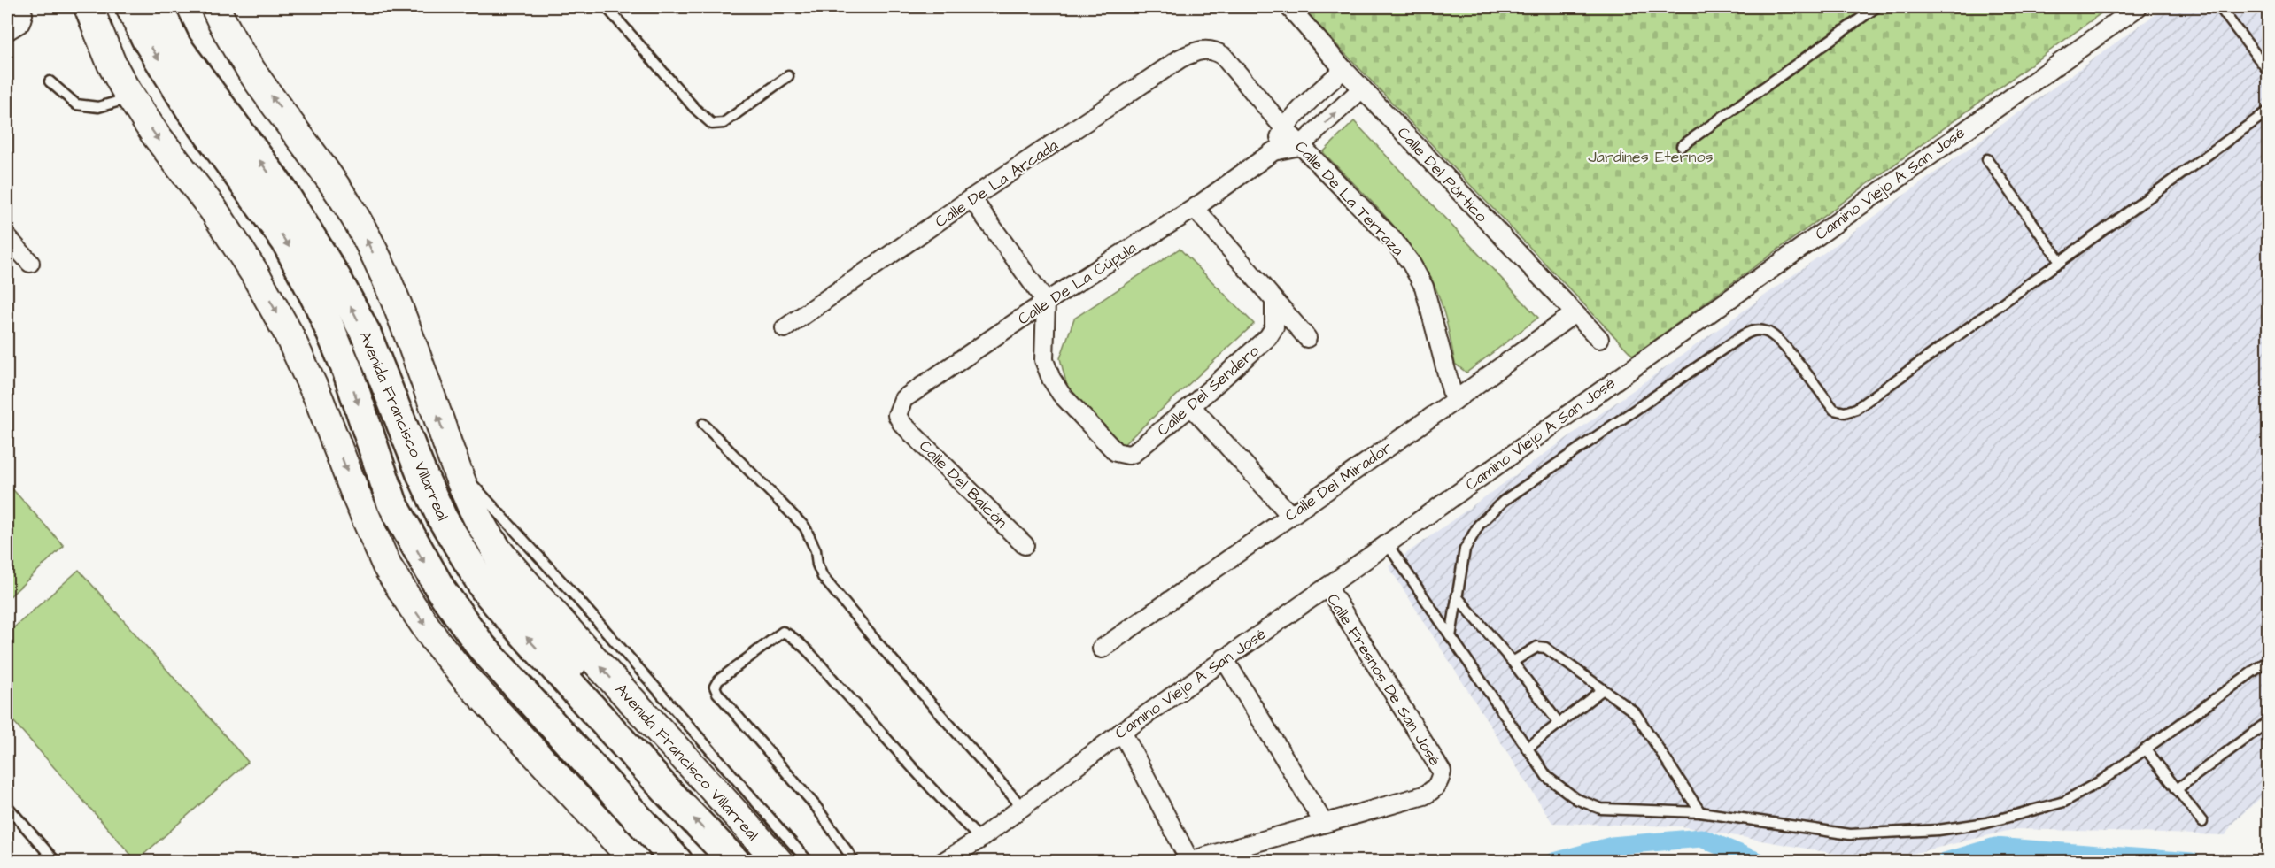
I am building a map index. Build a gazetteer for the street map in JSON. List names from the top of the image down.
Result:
{
  "streets": {
    "highway": ["Avenida Francisco Villarreal"],
    "street": [
      "Calle Del Pórtico",
      "Calle De La Arcada",
      "Camino Viejo A San José",
      "Calle De La Terraza",
      "Calle De La Cúpula",
      "Calle Del Sendero",
      "Calle Del Mirador",
      "Calle Del Balcón",
      "Calle Fresnos De San José"
    ]
  },
  "crossings": [
    ["Calle Del Pórtico", "Calle De La Cúpula"],
    ["Calle Del Pórtico", "Calle Del Mirador"],
    ["Calle De La Arcada", "Calle De La Terraza"],
    ["Camino Viejo A San José", "Calle Fresnos De San José"],
    ["Calle De La Terraza", "Calle De La Cúpula"],
    ["Calle De La Terraza", "Calle Del Mirador"],
    ["Calle De La Cúpula", "Calle Del Sendero"],
    ["Calle De La Cúpula", "Calle Del Balcón"]
  ],
  "parks": ["Jardines Eternos"]
}
